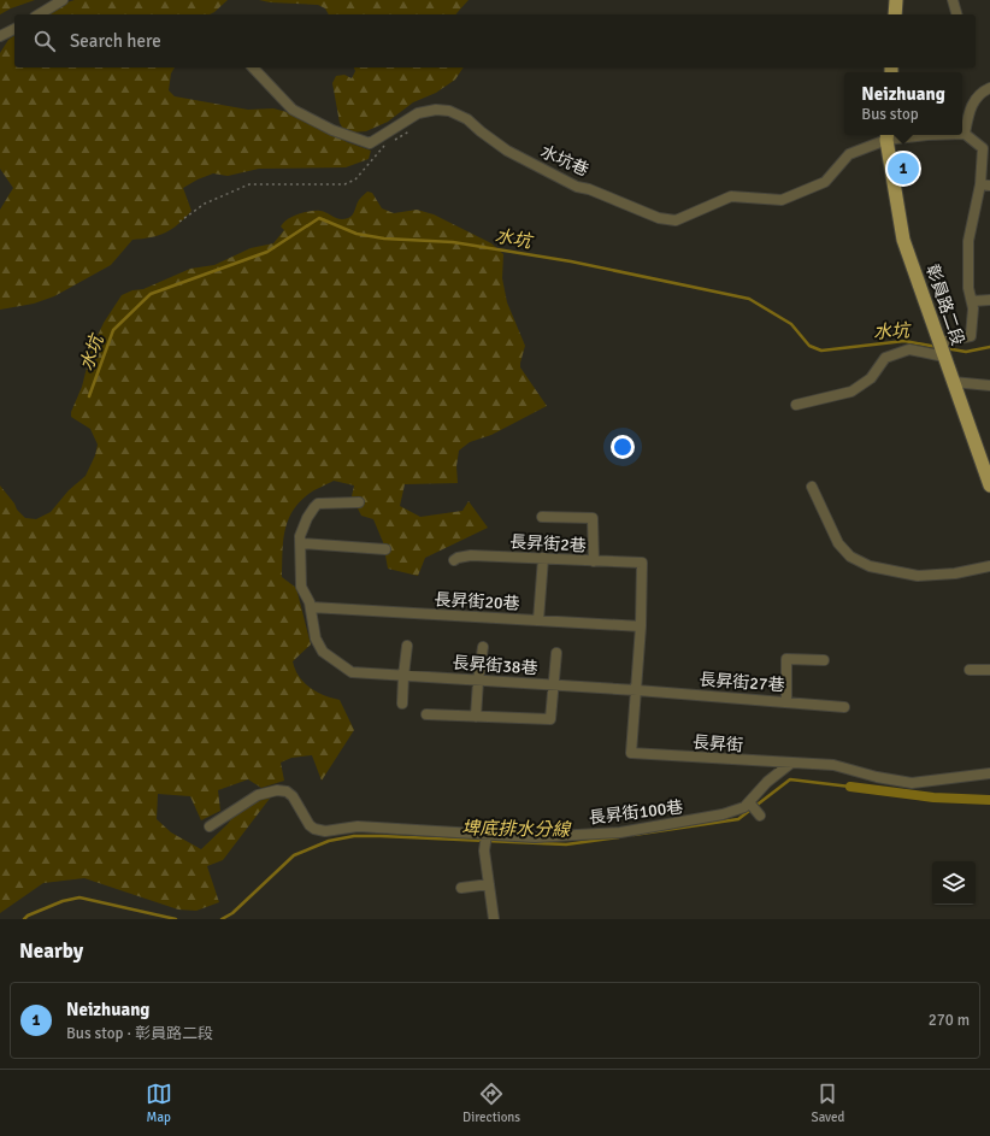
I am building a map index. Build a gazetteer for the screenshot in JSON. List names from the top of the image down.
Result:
{
  "streets": {
    "main road": ["彰員路二段"],
    "street": [
      "水坑巷",
      "長昇街2巷",
      "長昇街20巷",
      "長昇街38巷",
      "長昇街27巷",
      "長昇街",
      "長昇街100巷"
    ]
  },
  "crossings": [
    ["水坑巷", "彰員路二段"],
    ["長昇街2巷", "長昇街"],
    ["長昇街20巷", "長昇街38巷"],
    ["長昇街20巷", "長昇街"],
    ["長昇街38巷", "長昇街27巷"],
    ["長昇街38巷", "長昇街"],
    ["長昇街27巷", "長昇街"],
    ["長昇街", "長昇街100巷"]
  ],
  "water": ["水坑", "埤底排水分線"],
  "page": {
    "search": "Search here",
    "popup": ["Neizhuang", "Bus stop"],
    "pins": "1",
    "heading": "Nearby",
    "list": [
      {
        "mark": "1",
        "name": "Neizhuang",
        "note": "Bus stop · 彰員路二段",
        "value": "270 m"
      }
    ],
    "nav": ["Map", "Directions", "Saved"]
  }
}
